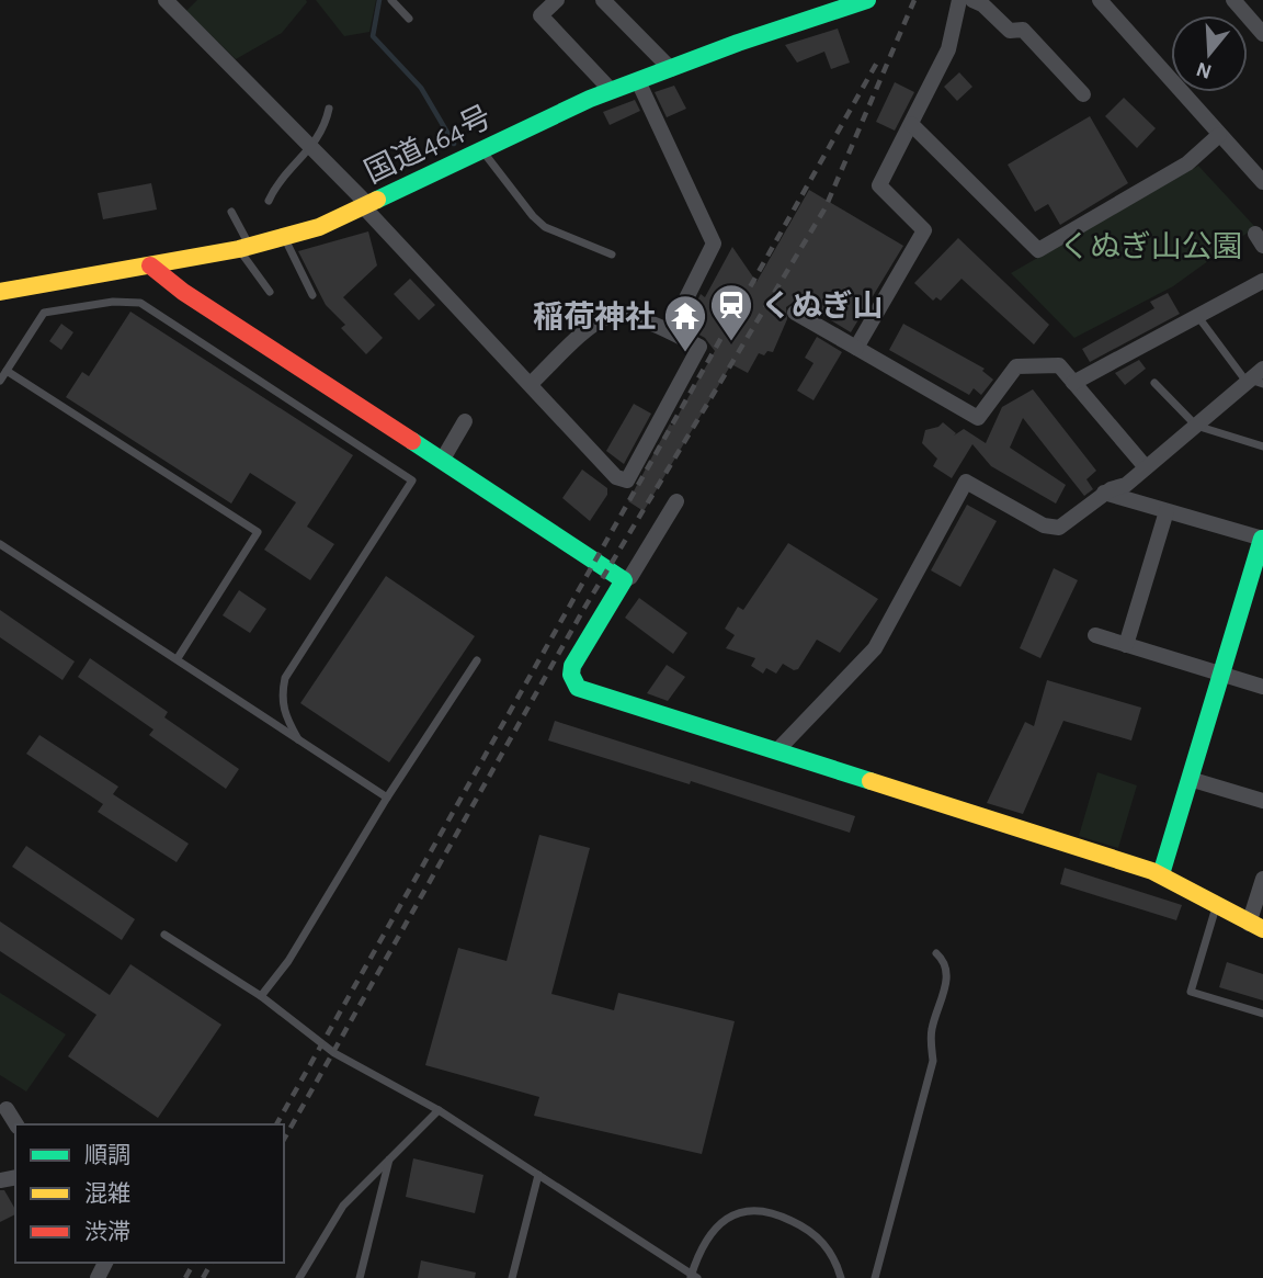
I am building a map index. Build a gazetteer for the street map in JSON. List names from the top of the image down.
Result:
{
  "streets": {
    "main road": ["国道464号"]
  },
  "parks": ["くぬぎ山公園"],
  "places": {
    "station": ["くぬぎ山"],
    "temple": ["稲荷神社"]
  },
  "legend": ["順調", "混雑", "渋滞"],
  "north": "bottom"
}
